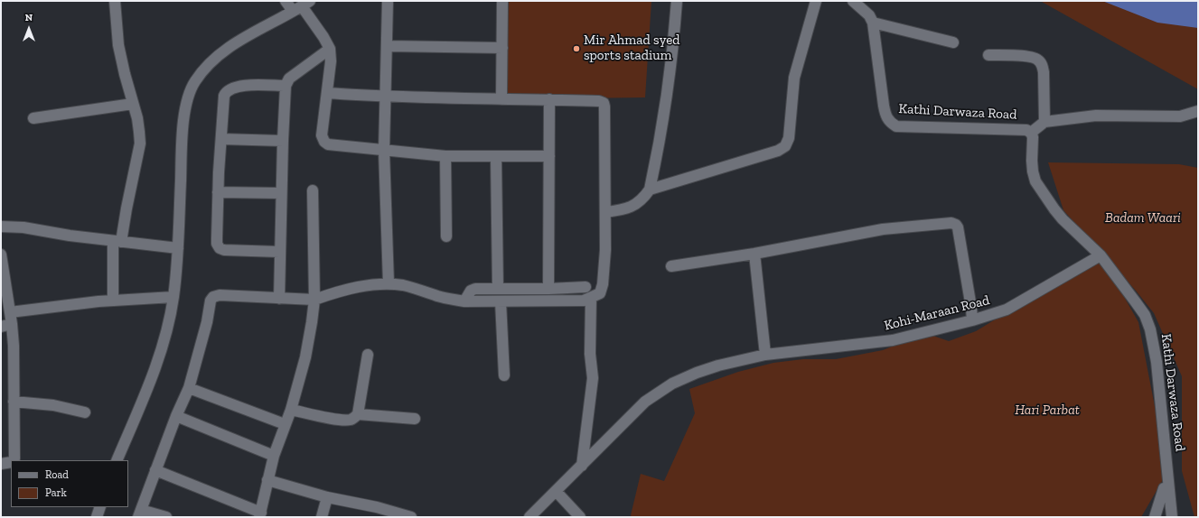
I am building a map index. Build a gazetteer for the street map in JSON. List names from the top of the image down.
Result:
{
  "streets": {
    "street": ["Kathi Darwaza Road", "Kohi-Maraan Road"]
  },
  "crossings": [
    ["Kathi Darwaza Road", "Kohi-Maraan Road"]
  ],
  "parks": ["Badam Waari", "Hari Parbat"],
  "places": ["Mir Ahmad syed sports stadium"],
  "legend": ["Road", "Park"],
  "north": "top"
}
